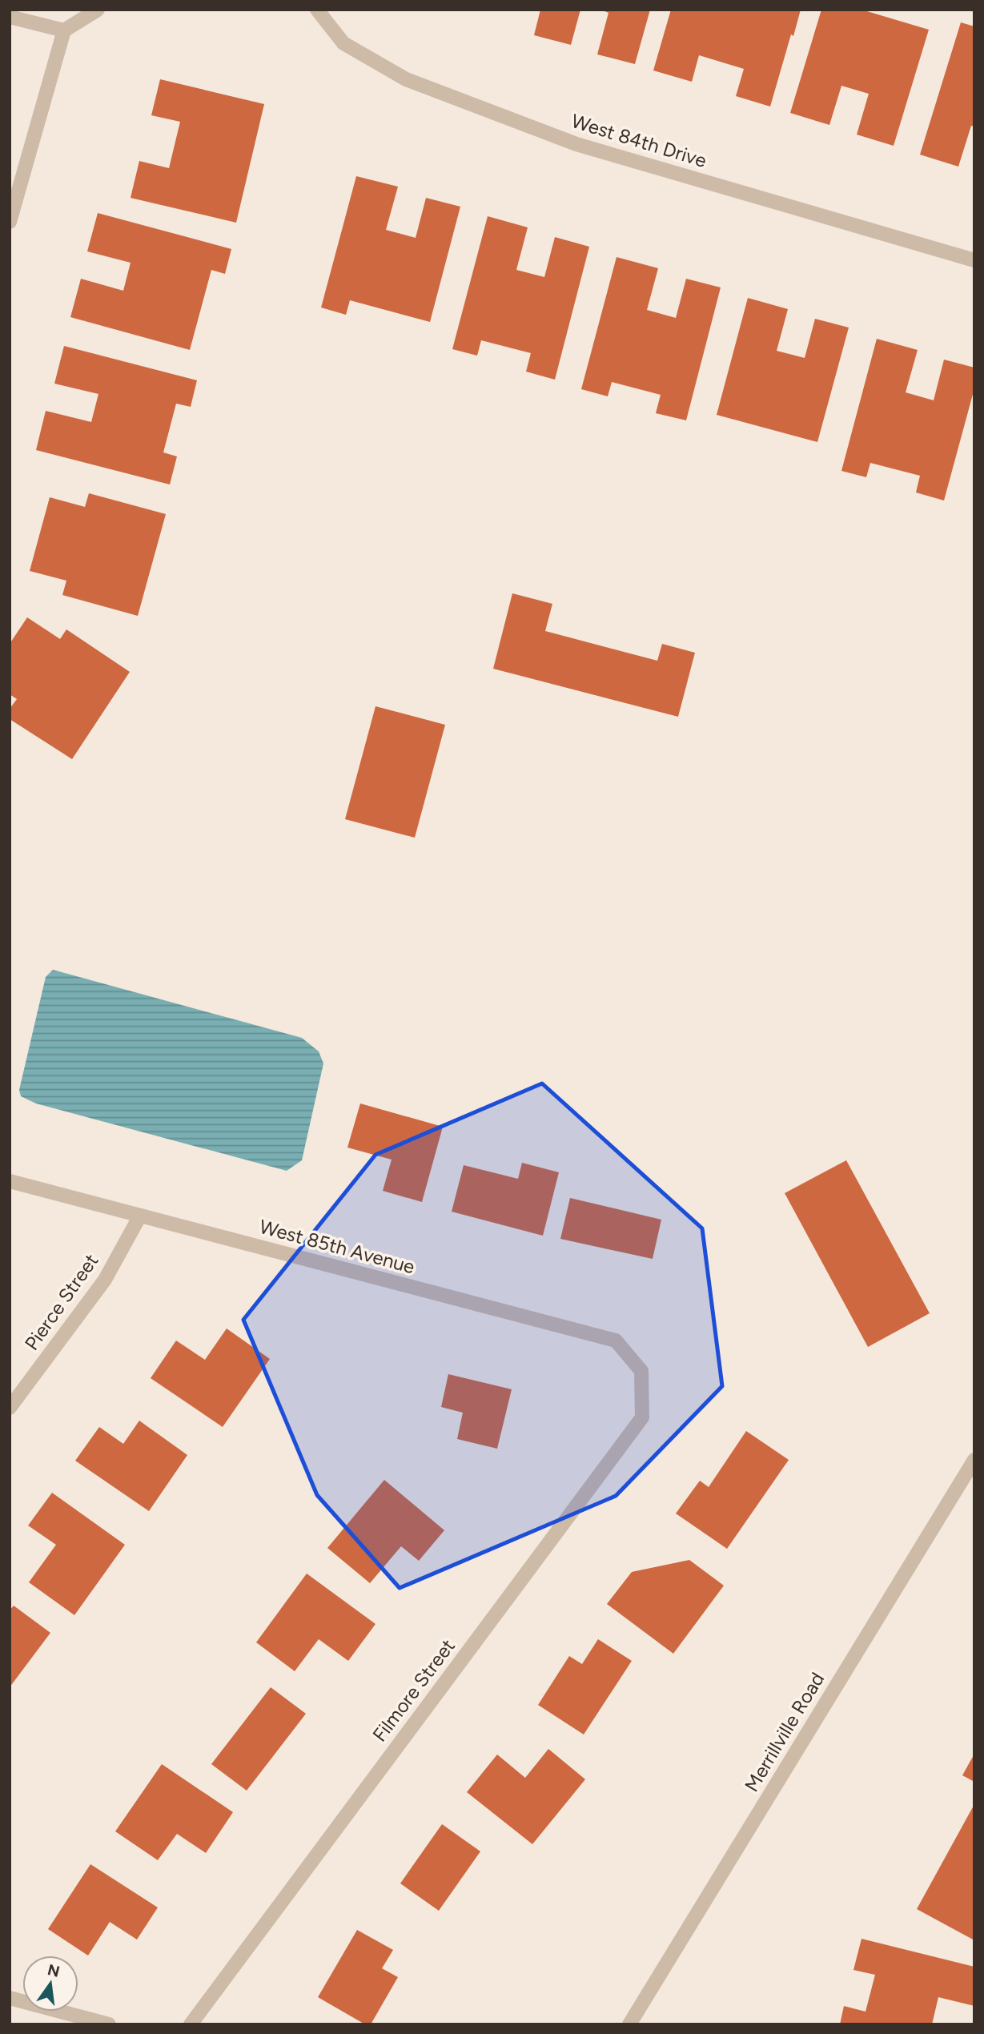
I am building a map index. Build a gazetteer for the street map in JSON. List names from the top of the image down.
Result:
{
  "streets": {
    "street": [
      "West 84th Drive",
      "West 85th Avenue",
      "Pierce Street",
      "Filmore Street",
      "Merrillville Road"
    ]
  },
  "crossings": [
    ["West 85th Avenue", "Pierce Street"],
    ["West 85th Avenue", "Filmore Street"]
  ],
  "north": "top"
}
